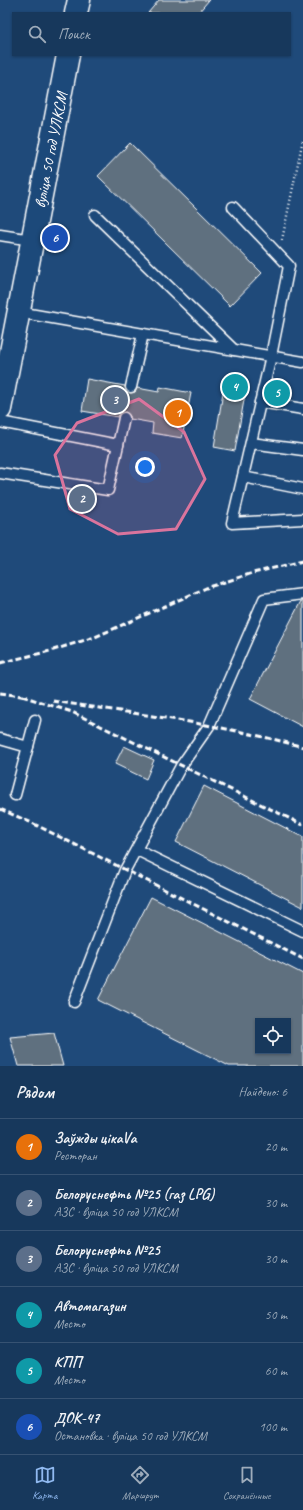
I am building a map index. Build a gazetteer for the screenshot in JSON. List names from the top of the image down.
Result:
{
  "streets": {
    "main road": ["вуліца 50 год УЛКСМ"]
  },
  "page": {
    "search": "Поиск",
    "pins": [
      "6",
      "4",
      "5",
      "3",
      "1",
      "2"
    ],
    "heading": ["Рядом", "Найдено: 6"],
    "list": [
      {
        "mark": "1",
        "name": "Заўжды цікаVа",
        "note": "Ресторан",
        "value": "20 m"
      },
      {
        "mark": "2",
        "name": "Белоруснефть №25 (газ LPG)",
        "note": "АЗС · вуліца 50 год УЛКСМ",
        "value": "30 m"
      },
      {
        "mark": "3",
        "name": "Белоруснефть №25",
        "note": "АЗС · вуліца 50 год УЛКСМ",
        "value": "30 m"
      },
      {
        "mark": "4",
        "name": "Автомагазин",
        "note": "Место",
        "value": "50 m"
      },
      {
        "mark": "5",
        "name": "КПП",
        "note": "Место",
        "value": "60 m"
      },
      {
        "mark": "6",
        "name": "ДОК-47",
        "note": "Остановка · вуліца 50 год УЛКСМ",
        "value": "100 m"
      }
    ],
    "nav": ["Карта", "Маршрут", "Сохранённые"]
  }
}
